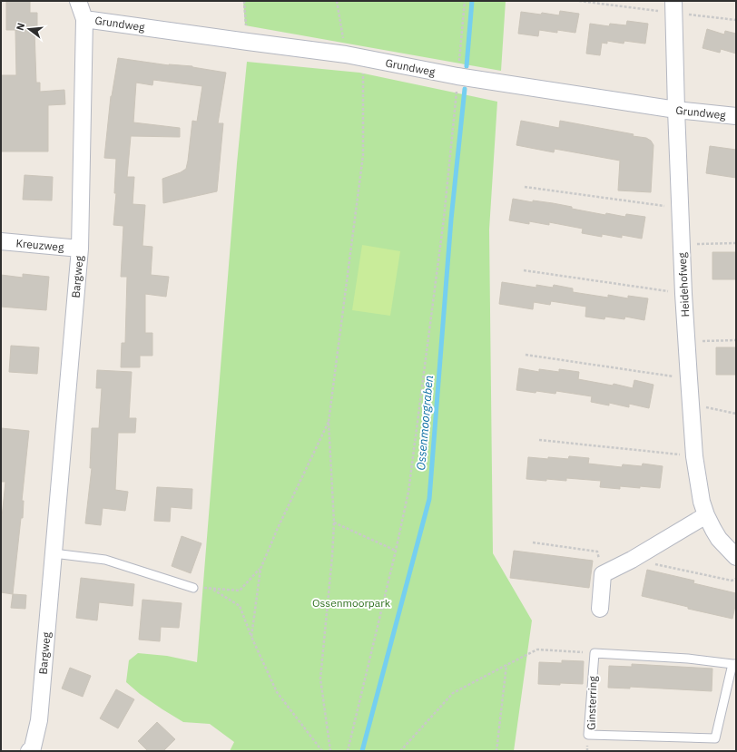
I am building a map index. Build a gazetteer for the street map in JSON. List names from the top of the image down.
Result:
{
  "streets": {
    "street": [
      "Grundweg",
      "Kreuzweg",
      "Bargweg",
      "Heidehofweg"
    ],
    "lane": ["Ginsterring"]
  },
  "crossings": [
    ["Grundweg", "Bargweg"],
    ["Grundweg", "Heidehofweg"],
    ["Kreuzweg", "Bargweg"]
  ],
  "water": ["Ossenmoorgraben"],
  "parks": ["Ossenmoorpark"],
  "north": "left"
}
